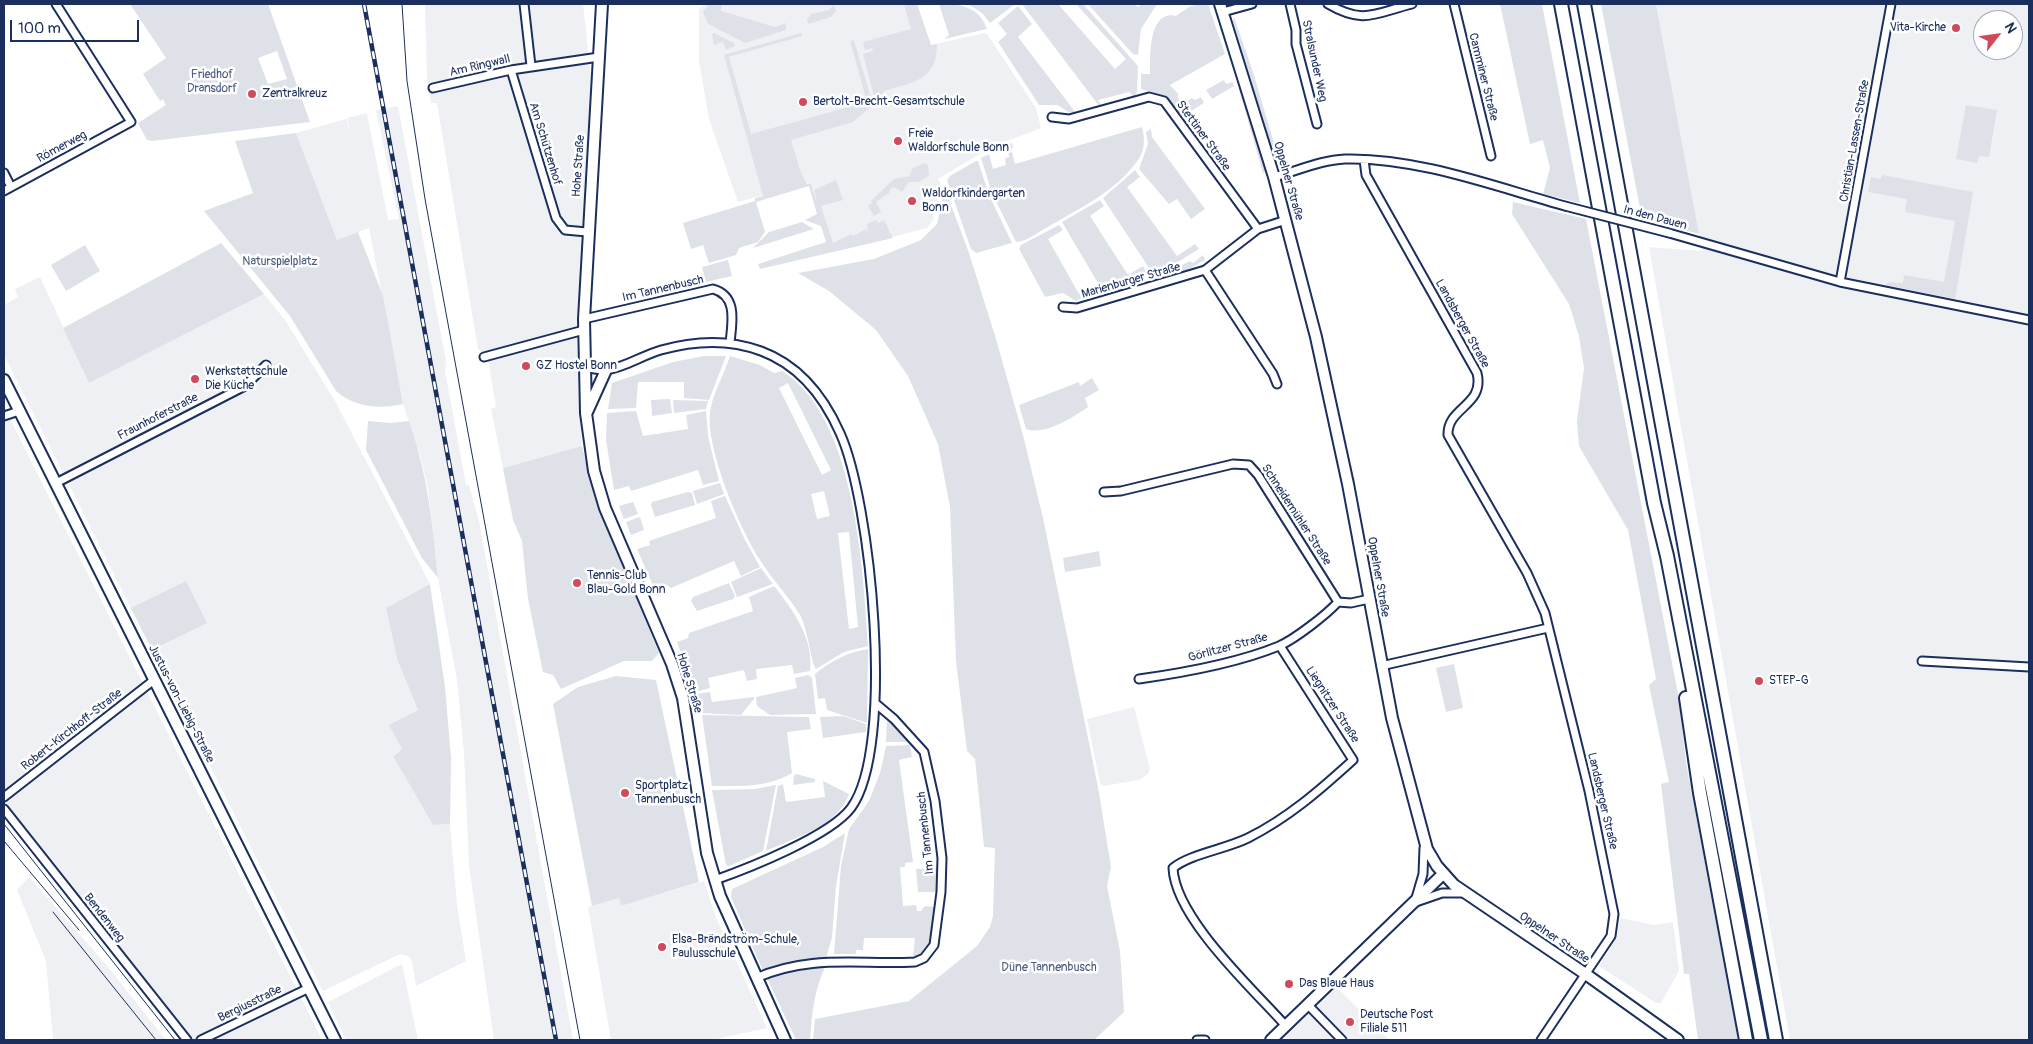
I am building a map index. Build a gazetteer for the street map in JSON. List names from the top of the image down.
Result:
{
  "streets": {
    "street": [
      "Stralsunder Weg",
      "Am Ringwall",
      "Camminer Straße",
      "Stettiner Straße",
      "Christian-Lassen-Straße",
      "Am Schützenhof",
      "Römerweg",
      "Hohe Straße",
      "Oppelner Straße",
      "In den Dauen",
      "Marienburger Straße",
      "Im Tannenbusch",
      "Landsberger Straße",
      "Fraunhoferstraße",
      "Schneidemühler Straße",
      "Görlitzer Straße",
      "Justus-von-Liebig-Straße",
      "Liegnitzer Straße",
      "Robert-Kirchhoff-Straße",
      "Bendenweg",
      "Bergiusstraße"
    ]
  },
  "crossings": [
    ["Am Ringwall", "Am Schützenhof"],
    ["Am Ringwall", "Hohe Straße"],
    ["Stettiner Straße", "Marienburger Straße"],
    ["Christian-Lassen-Straße", "In den Dauen"],
    ["Am Schützenhof", "Hohe Straße"],
    ["Hohe Straße", "Im Tannenbusch"],
    ["Oppelner Straße", "In den Dauen"],
    ["Oppelner Straße", "Marienburger Straße"],
    ["Oppelner Straße", "Landsberger Straße"],
    ["In den Dauen", "Landsberger Straße"],
    ["Fraunhoferstraße", "Justus-von-Liebig-Straße"],
    ["Schneidemühler Straße", "Görlitzer Straße"],
    ["Görlitzer Straße", "Liegnitzer Straße"],
    ["Justus-von-Liebig-Straße", "Robert-Kirchhoff-Straße"],
    ["Justus-von-Liebig-Straße", "Bergiusstraße"]
  ],
  "parks": ["Friedhof Dransdorf", "Naturspielplatz", "Düne Tannenbusch"],
  "places": [
    "Vita-Kirche",
    "Zentralkreuz",
    "Bertolt-Brecht-Gesamtschule",
    "Freie Waldorfschule Bonn",
    "Waldorfkindergarten Bonn",
    "GZ Hostel Bonn",
    "Werkstattschule Die Küche",
    "Tennis-Club Blau-Gold Bonn",
    "STEP-G",
    "Sportplatz Tannenbusch",
    "Elsa-Brändström-Schule, Paulusschule",
    "Das Blaue Haus",
    "Deutsche Post Filiale 511"
  ],
  "scale_bar": "100 m",
  "north": "top right"
}
